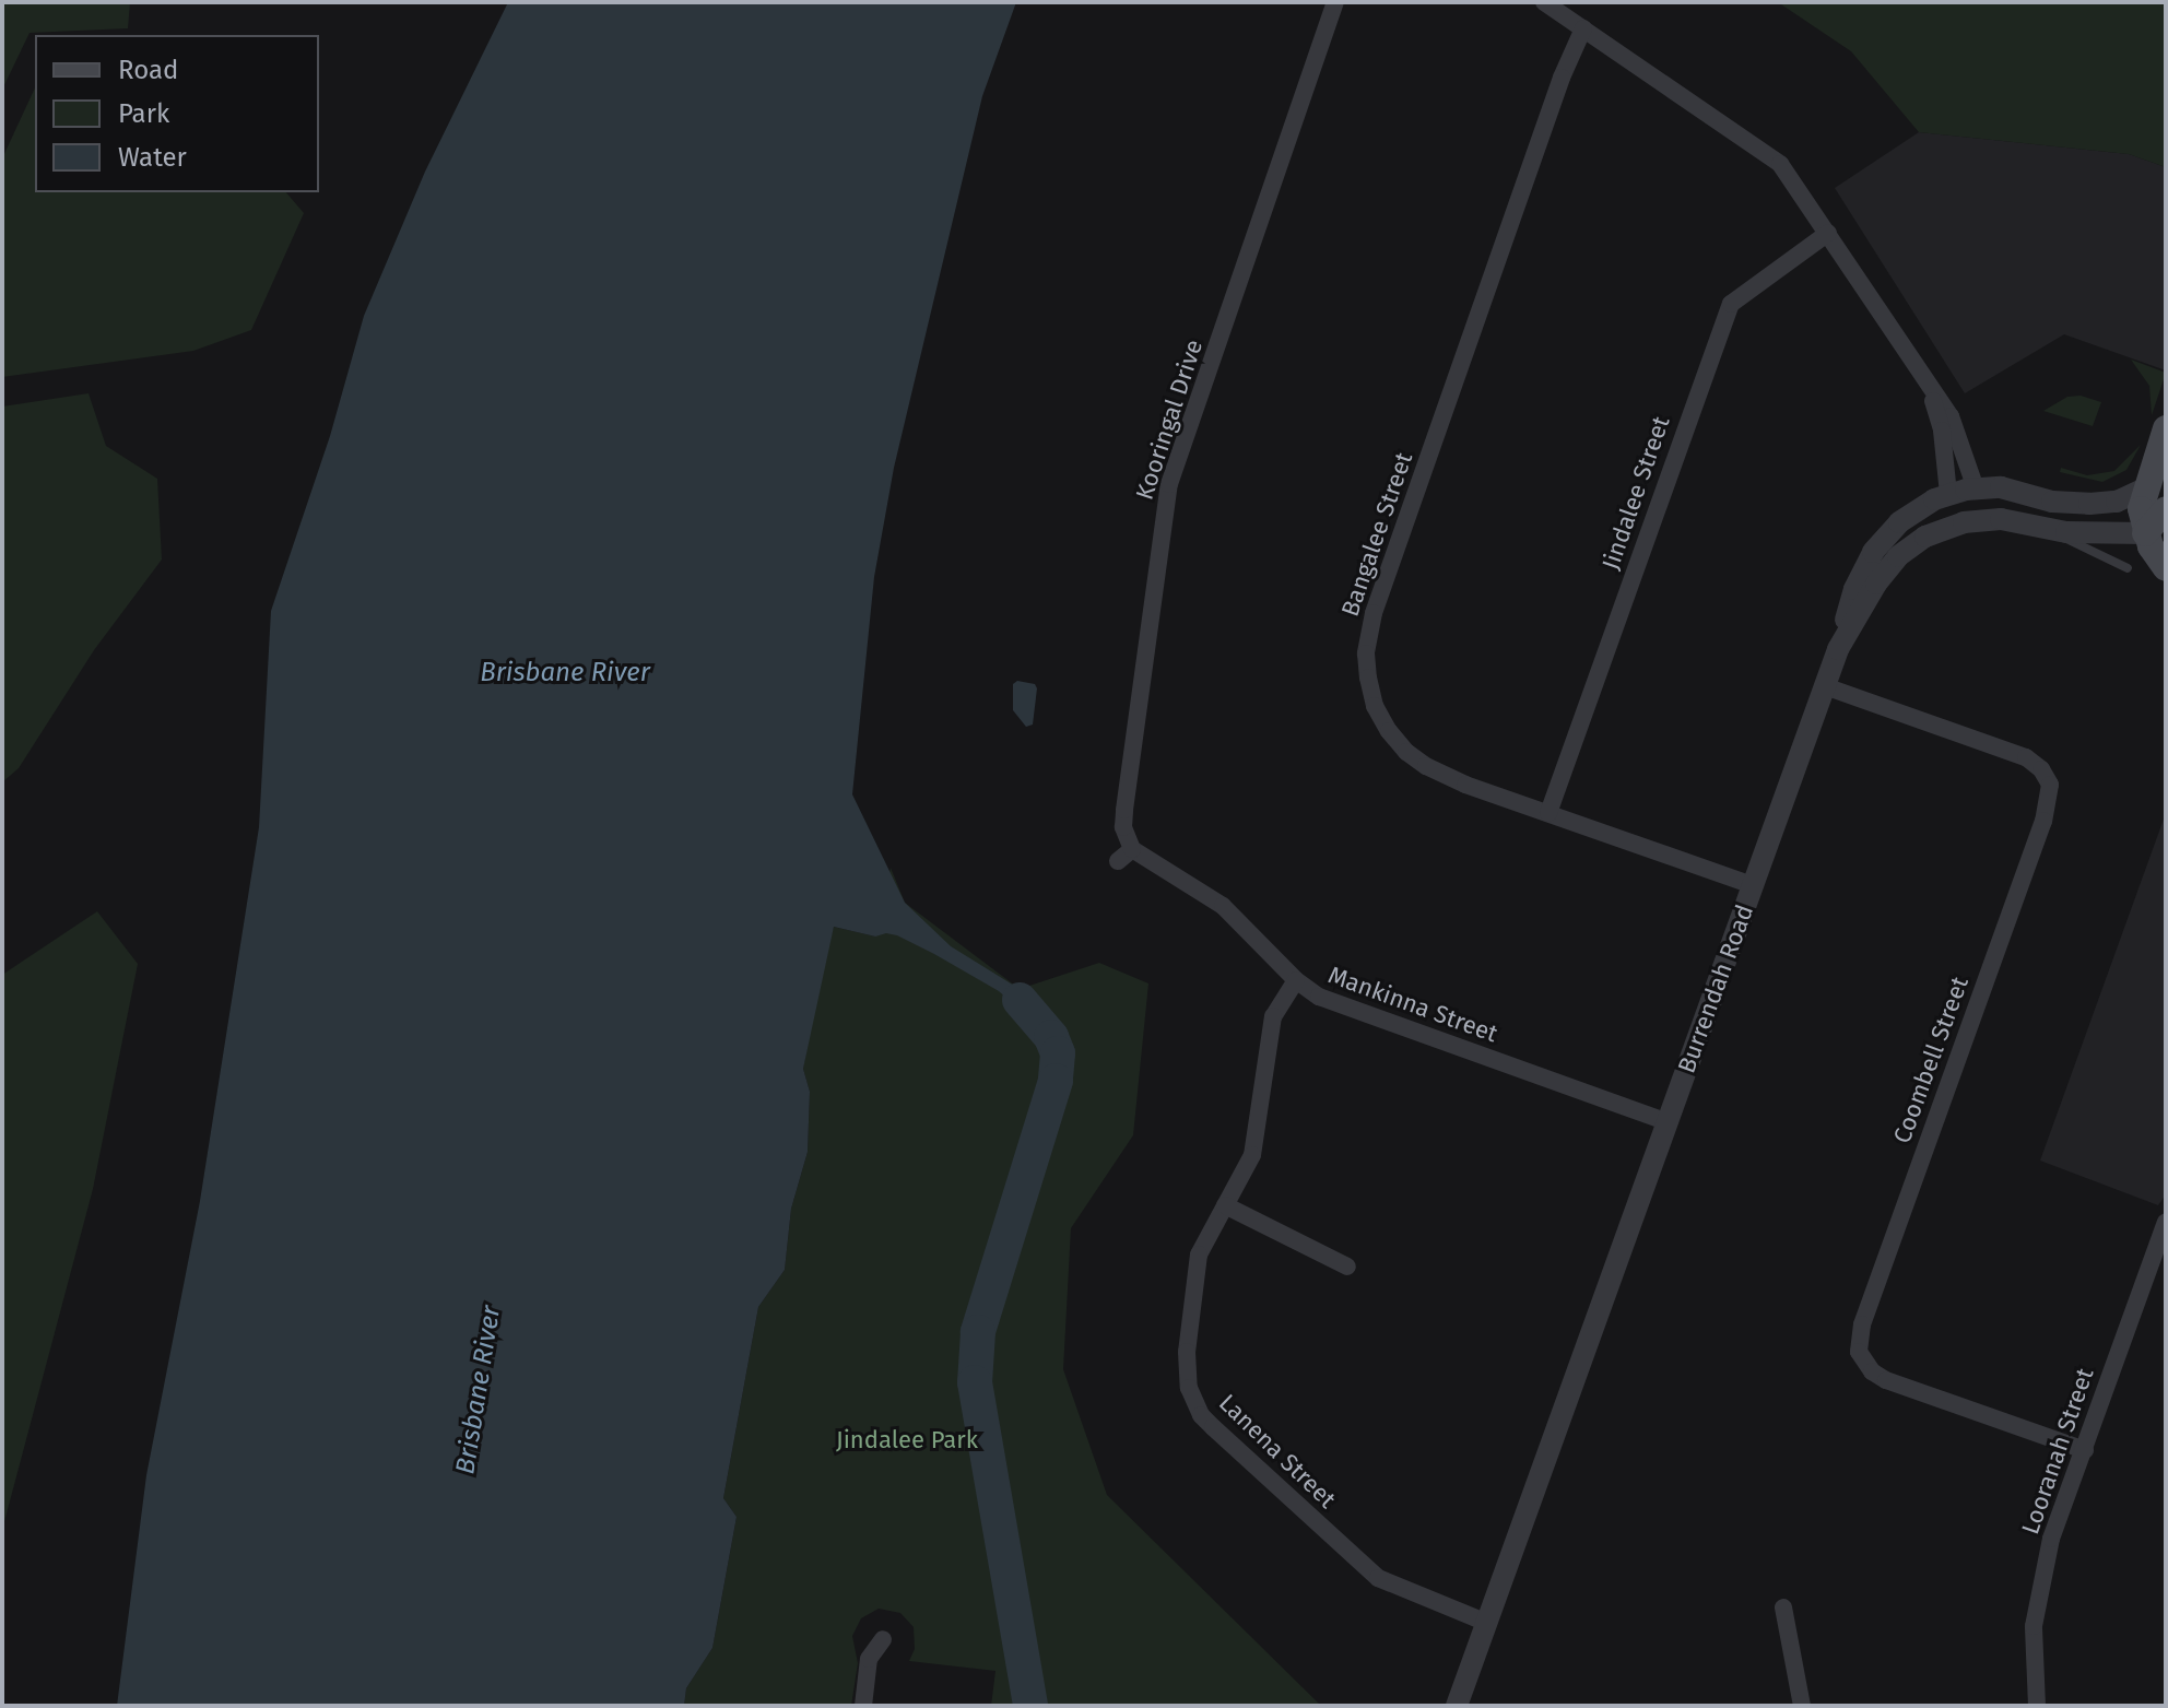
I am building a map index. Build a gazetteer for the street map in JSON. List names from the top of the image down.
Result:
{
  "streets": {
    "street": [
      "Kooringal Drive",
      "Jindalee Street",
      "Bangalee Street",
      "Burrendah Road",
      "Mankinna Street",
      "Coombell Street",
      "Lanena Street",
      "Looranah Street"
    ]
  },
  "crossings": [
    ["Kooringal Drive", "Mankinna Street"],
    ["Jindalee Street", "Bangalee Street"],
    ["Bangalee Street", "Burrendah Road"],
    ["Burrendah Road", "Mankinna Street"],
    ["Burrendah Road", "Coombell Street"],
    ["Burrendah Road", "Lanena Street"],
    ["Mankinna Street", "Lanena Street"],
    ["Coombell Street", "Looranah Street"]
  ],
  "water": ["Brisbane River"],
  "parks": ["Jindalee Park"],
  "legend": ["Road", "Park", "Water"]
}
